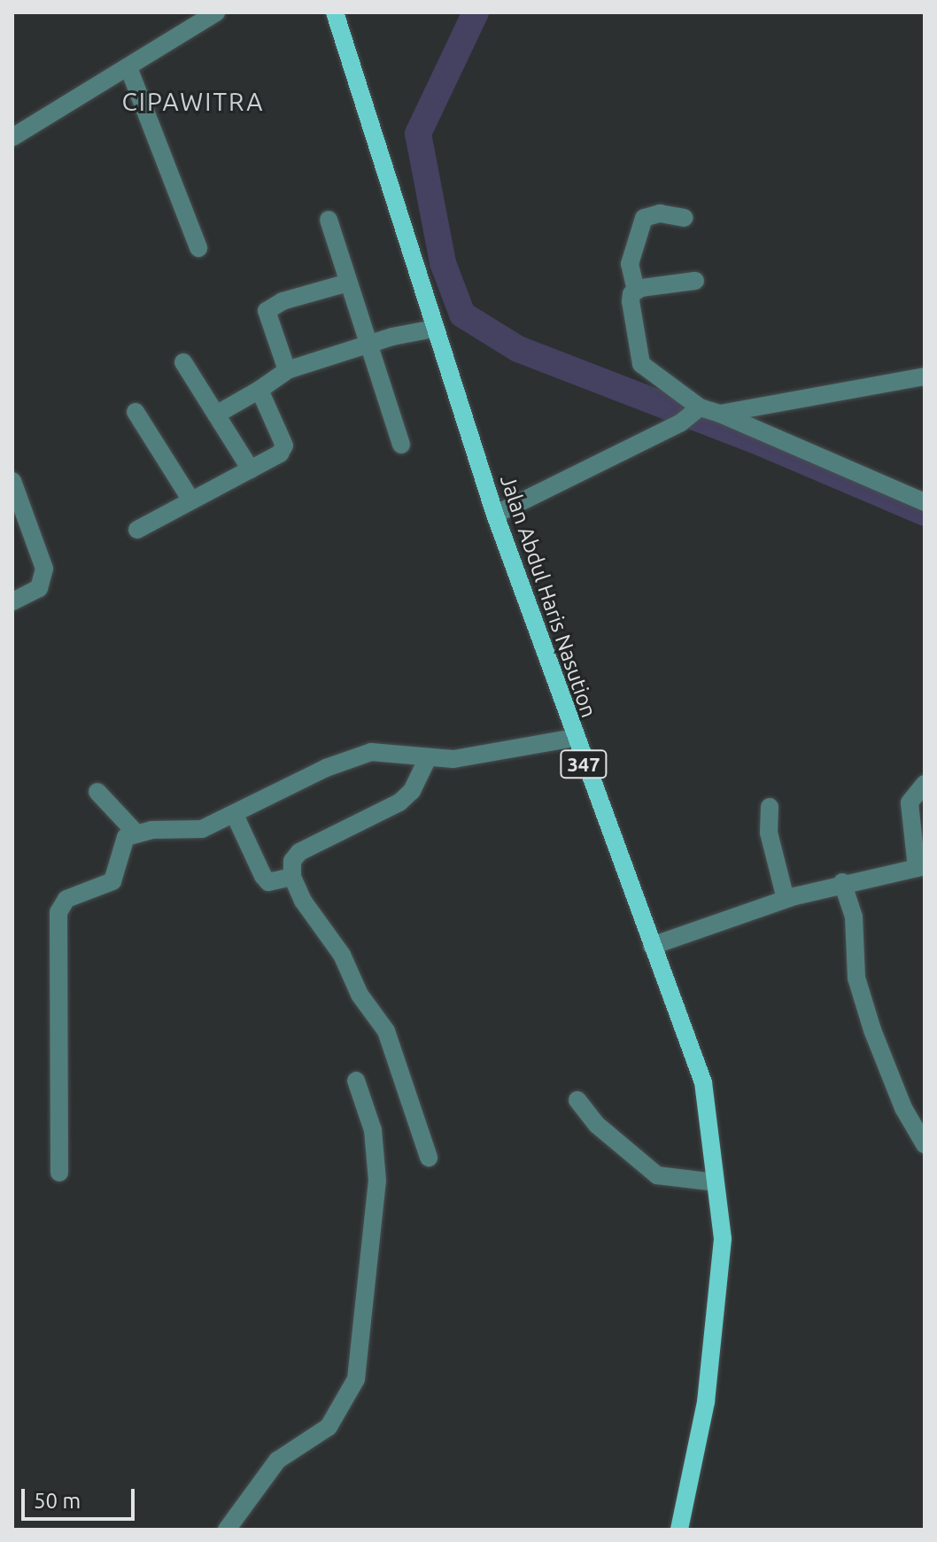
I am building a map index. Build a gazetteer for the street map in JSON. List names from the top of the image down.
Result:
{
  "streets": {
    "main road": ["Jalan Abdul Haris Nasution", "347"]
  },
  "districts": ["CIPAWITRA"],
  "scale_bar": "50 m"
}
